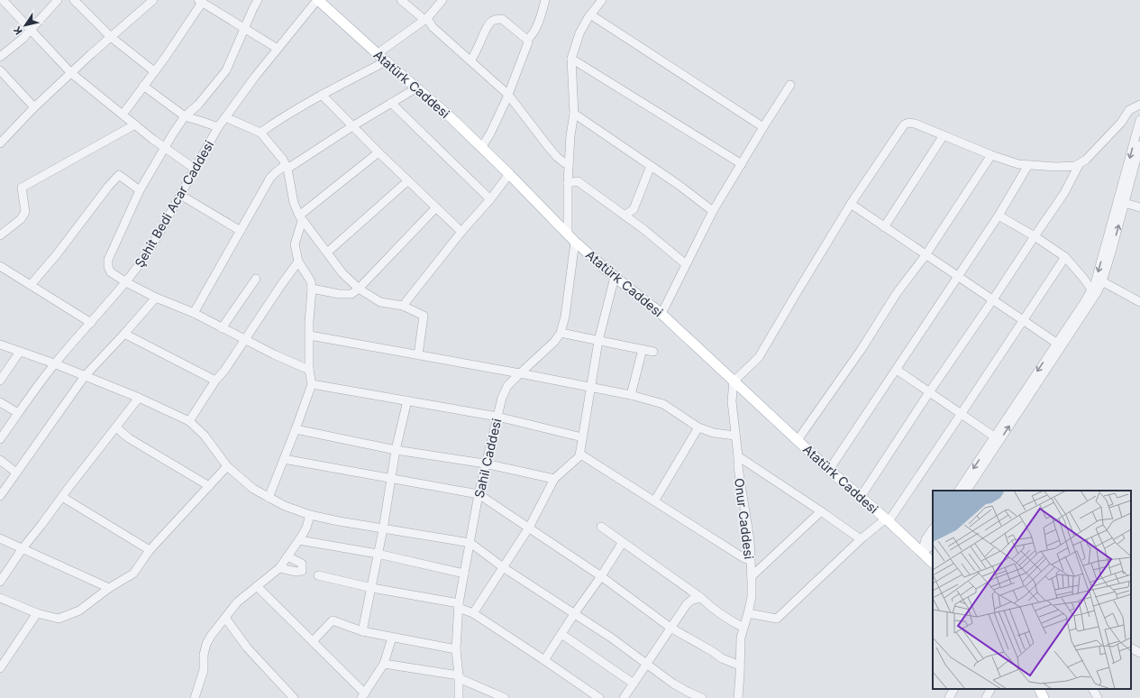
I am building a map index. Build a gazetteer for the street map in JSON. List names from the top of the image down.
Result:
{
  "streets": {
    "main road": ["Atatürk Caddesi"],
    "street": ["Şehit Bedi Acar Caddesi", "Sahil Caddesi", "Onur Caddesi"]
  },
  "crossings": [
    ["Atatürk Caddesi", "Şehit Bedi Acar Caddesi"],
    ["Atatürk Caddesi", "Sahil Caddesi"],
    ["Atatürk Caddesi", "Onur Caddesi"]
  ],
  "north": "bottom left"
}
